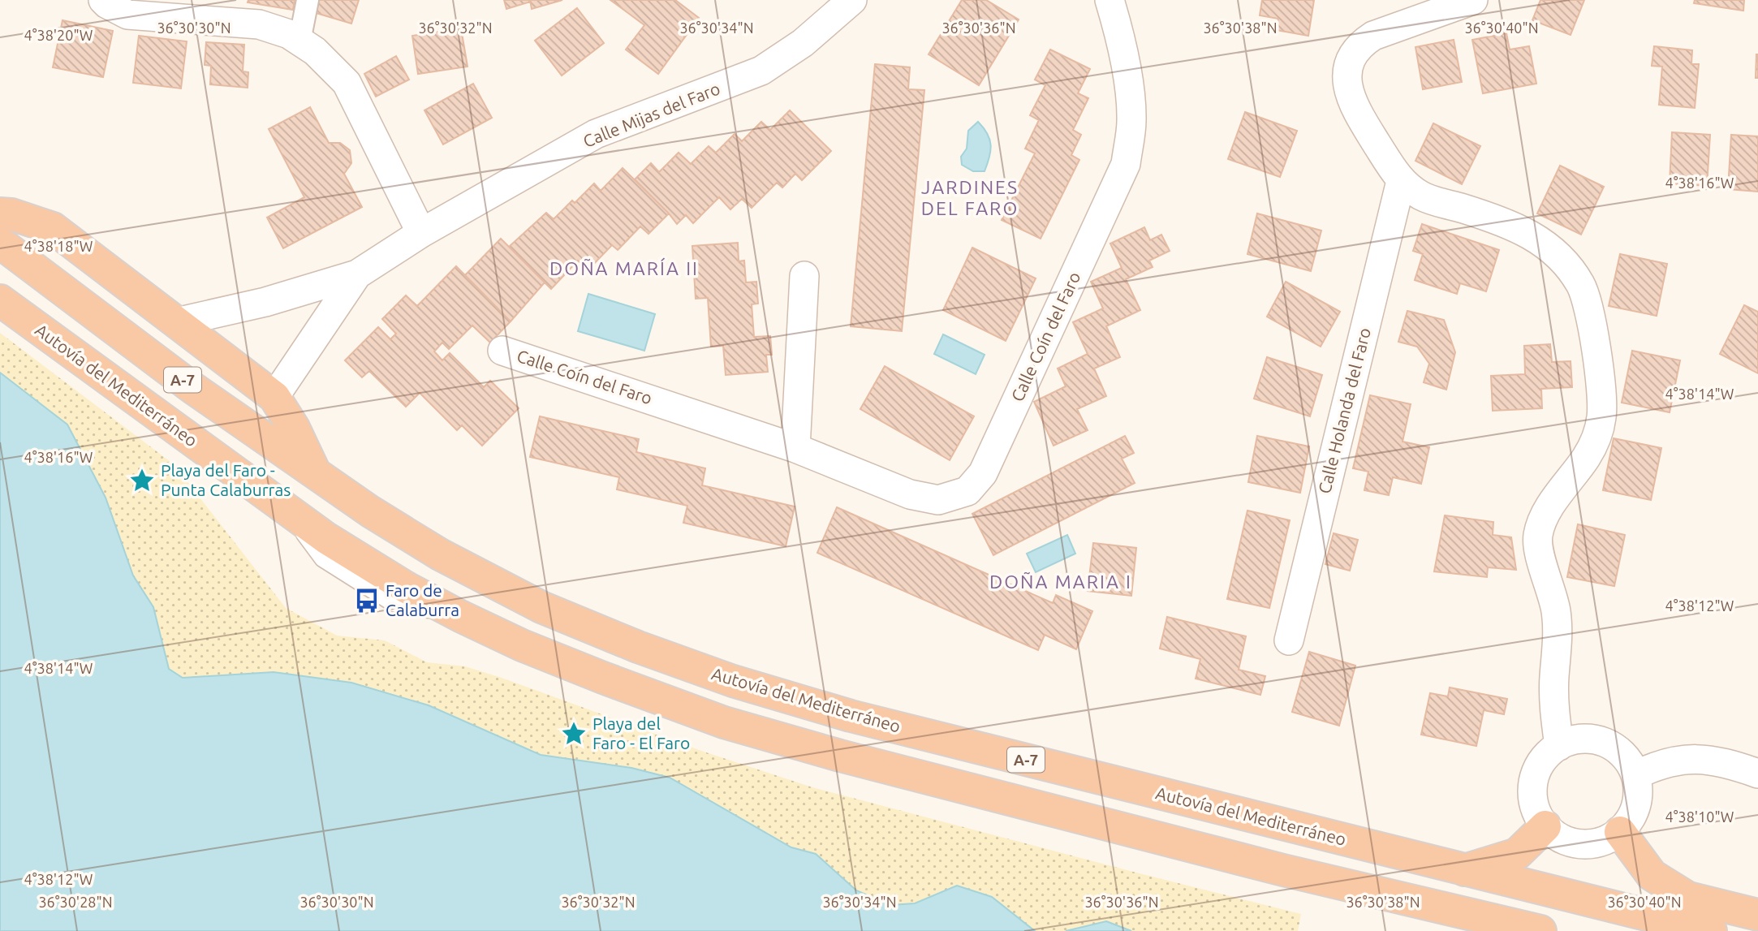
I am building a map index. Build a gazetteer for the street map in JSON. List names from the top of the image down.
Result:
{
  "streets": {
    "highway": ["A-7", "Autovía del Mediterráneo"],
    "street": ["Calle Mijas del Faro", "Calle Coín del Faro", "Calle Holanda del Faro"]
  },
  "districts": ["JARDINES DEL FARO", "DOÑA MARÍA II", "DOÑA MARIA I"],
  "places": {
    "place": ["Playa del Faro - Punta Calaburras", "Playa del Faro - El Faro"],
    "bus stop": ["Faro de Calaburra"]
  },
  "coordinates": [
    "36°30'30\"N",
    "36°30'32\"N",
    "36°30'34\"N",
    "36°30'36\"N",
    "36°30'38\"N",
    "36°30'40\"N",
    "4°38'20\"W",
    "4°38'16\"W",
    "4°38'18\"W",
    "4°38'14\"W",
    "4°38'12\"W",
    "4°38'10\"W",
    "36°30'28\"N"
  ]
}
